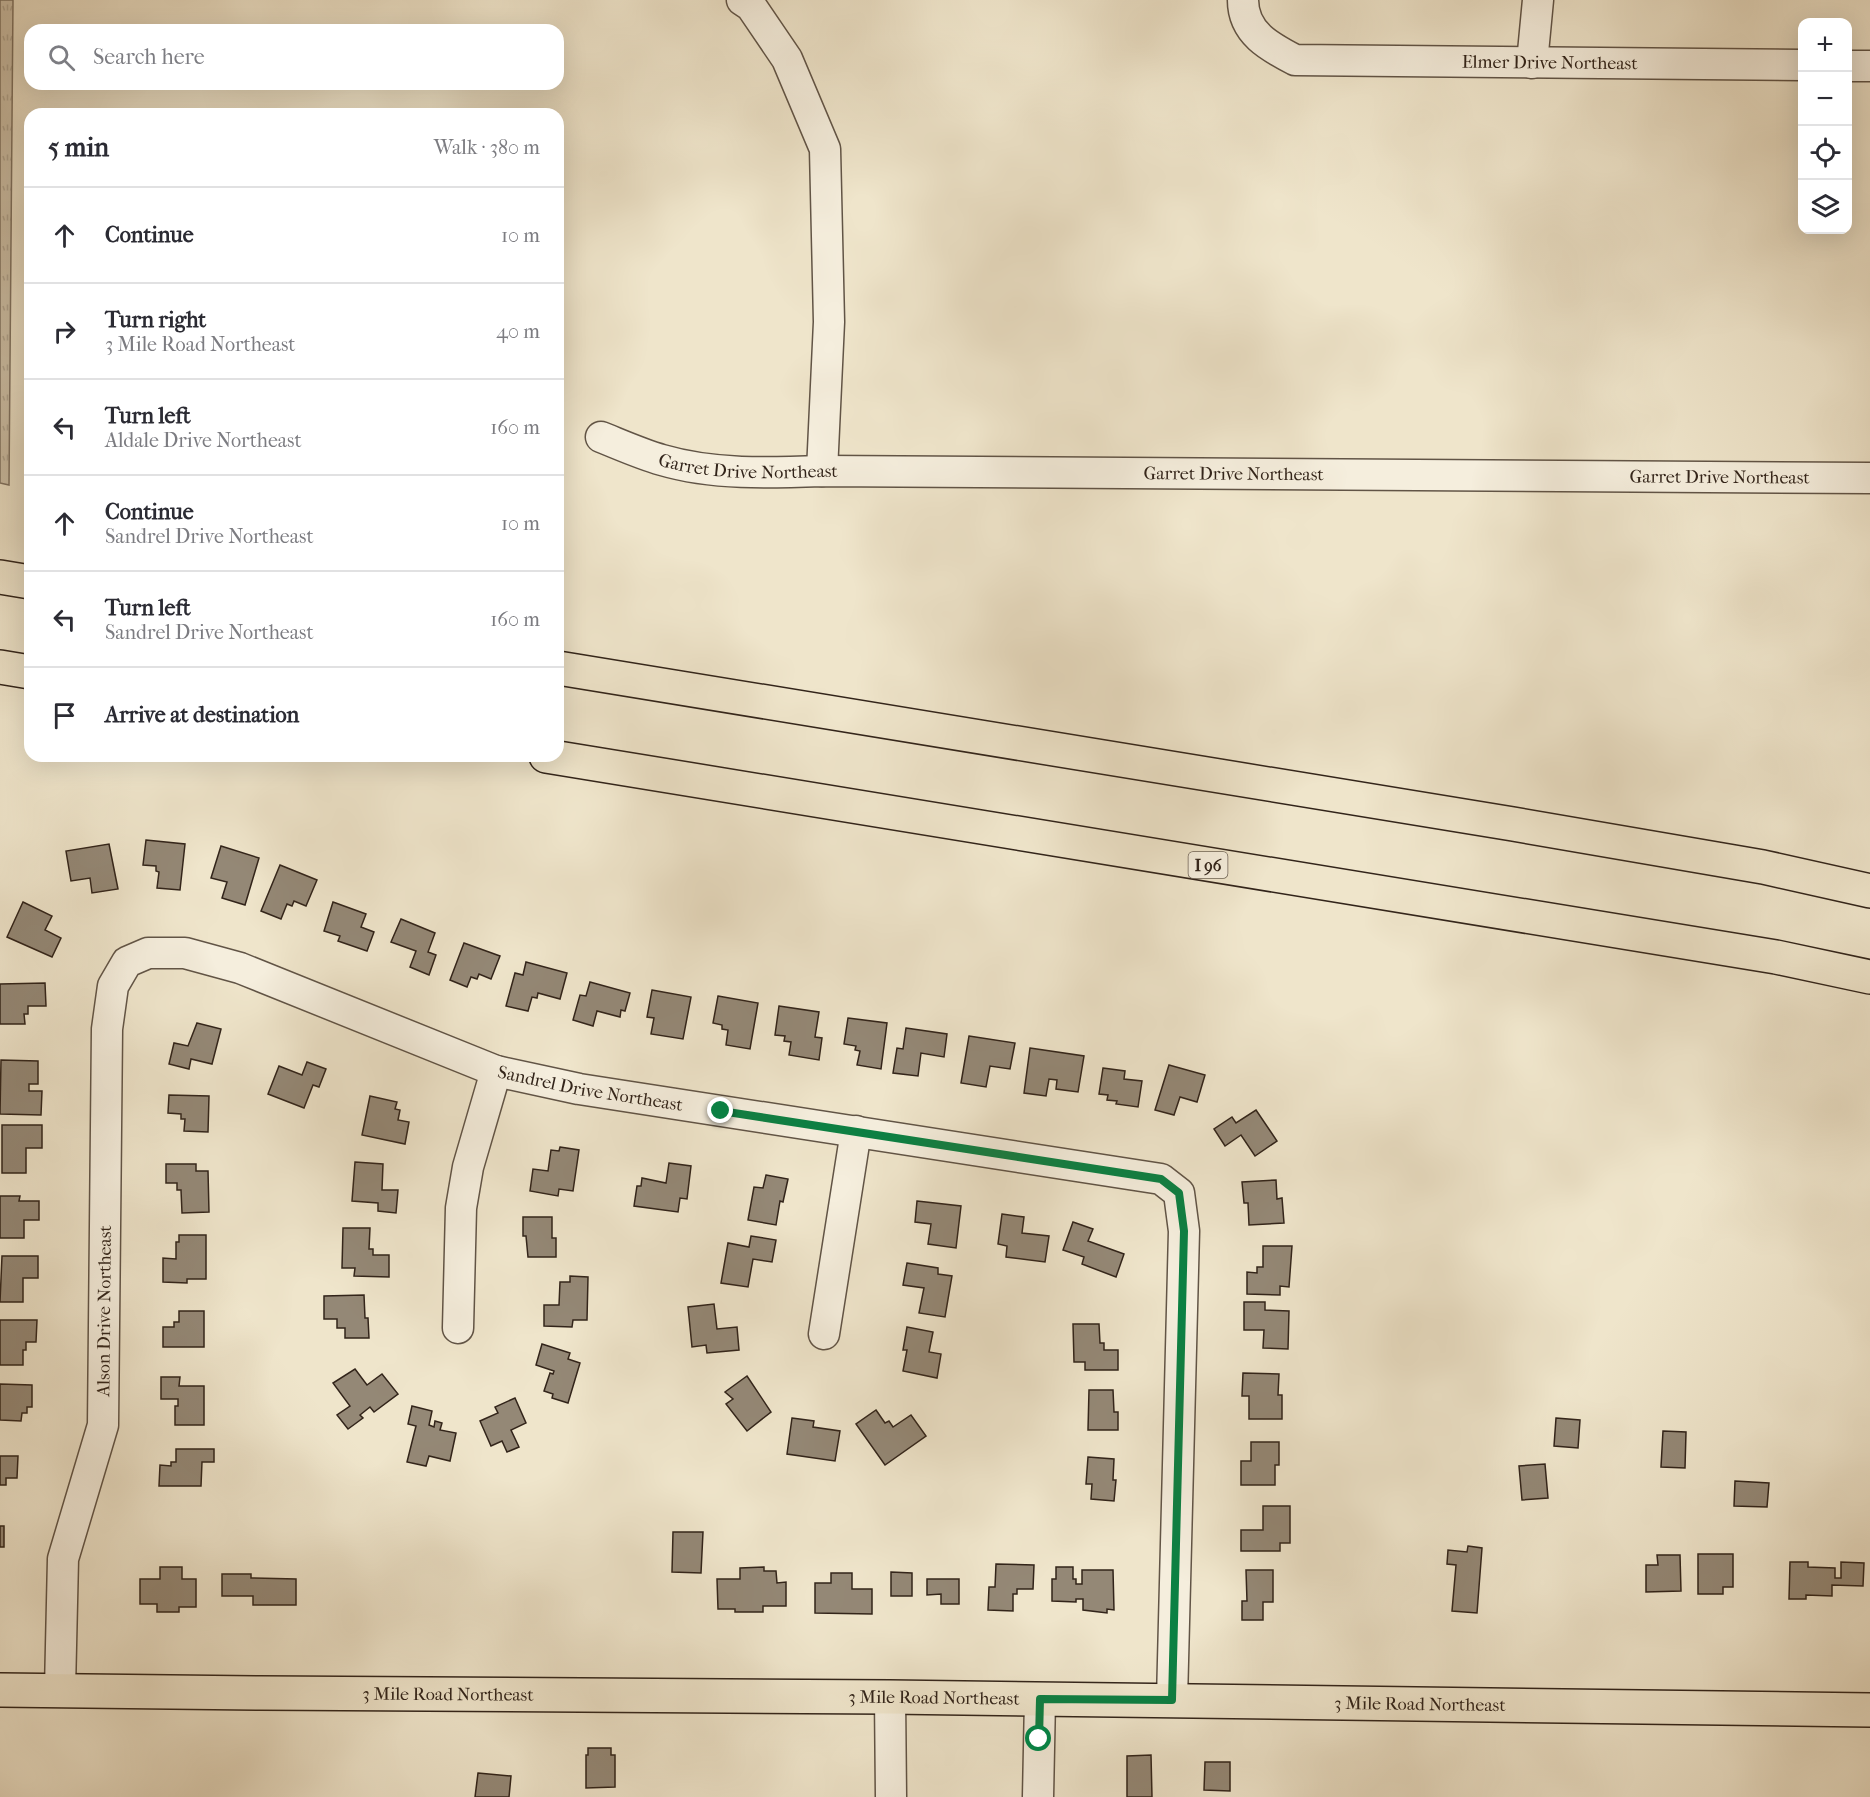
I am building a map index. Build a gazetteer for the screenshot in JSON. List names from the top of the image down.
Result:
{
  "streets": {
    "main road": ["I 96", "3 Mile Road Northeast"],
    "street": [
      "Elmer Drive Northeast",
      "Garret Drive Northeast",
      "Sandrel Drive Northeast",
      "Alson Drive Northeast"
    ]
  },
  "crossings": [
    ["Sandrel Drive Northeast", "Alson Drive Northeast"],
    ["Sandrel Drive Northeast", "3 Mile Road Northeast"],
    ["Alson Drive Northeast", "3 Mile Road Northeast"]
  ],
  "page": {
    "map_buttons": ["+", "−"],
    "search": "Search here",
    "heading": ["5 min", "Walk · 380 m"],
    "list": [
      ["Continue", "10 m"],
      ["Turn right", "3 Mile Road Northeast", "40 m"],
      ["Turn left", "Aldale Drive Northeast", "160 m"],
      ["Continue", "Sandrel Drive Northeast", "10 m"],
      ["Turn left", "Sandrel Drive Northeast", "160 m"],
      "Arrive at destination"
    ]
  }
}
